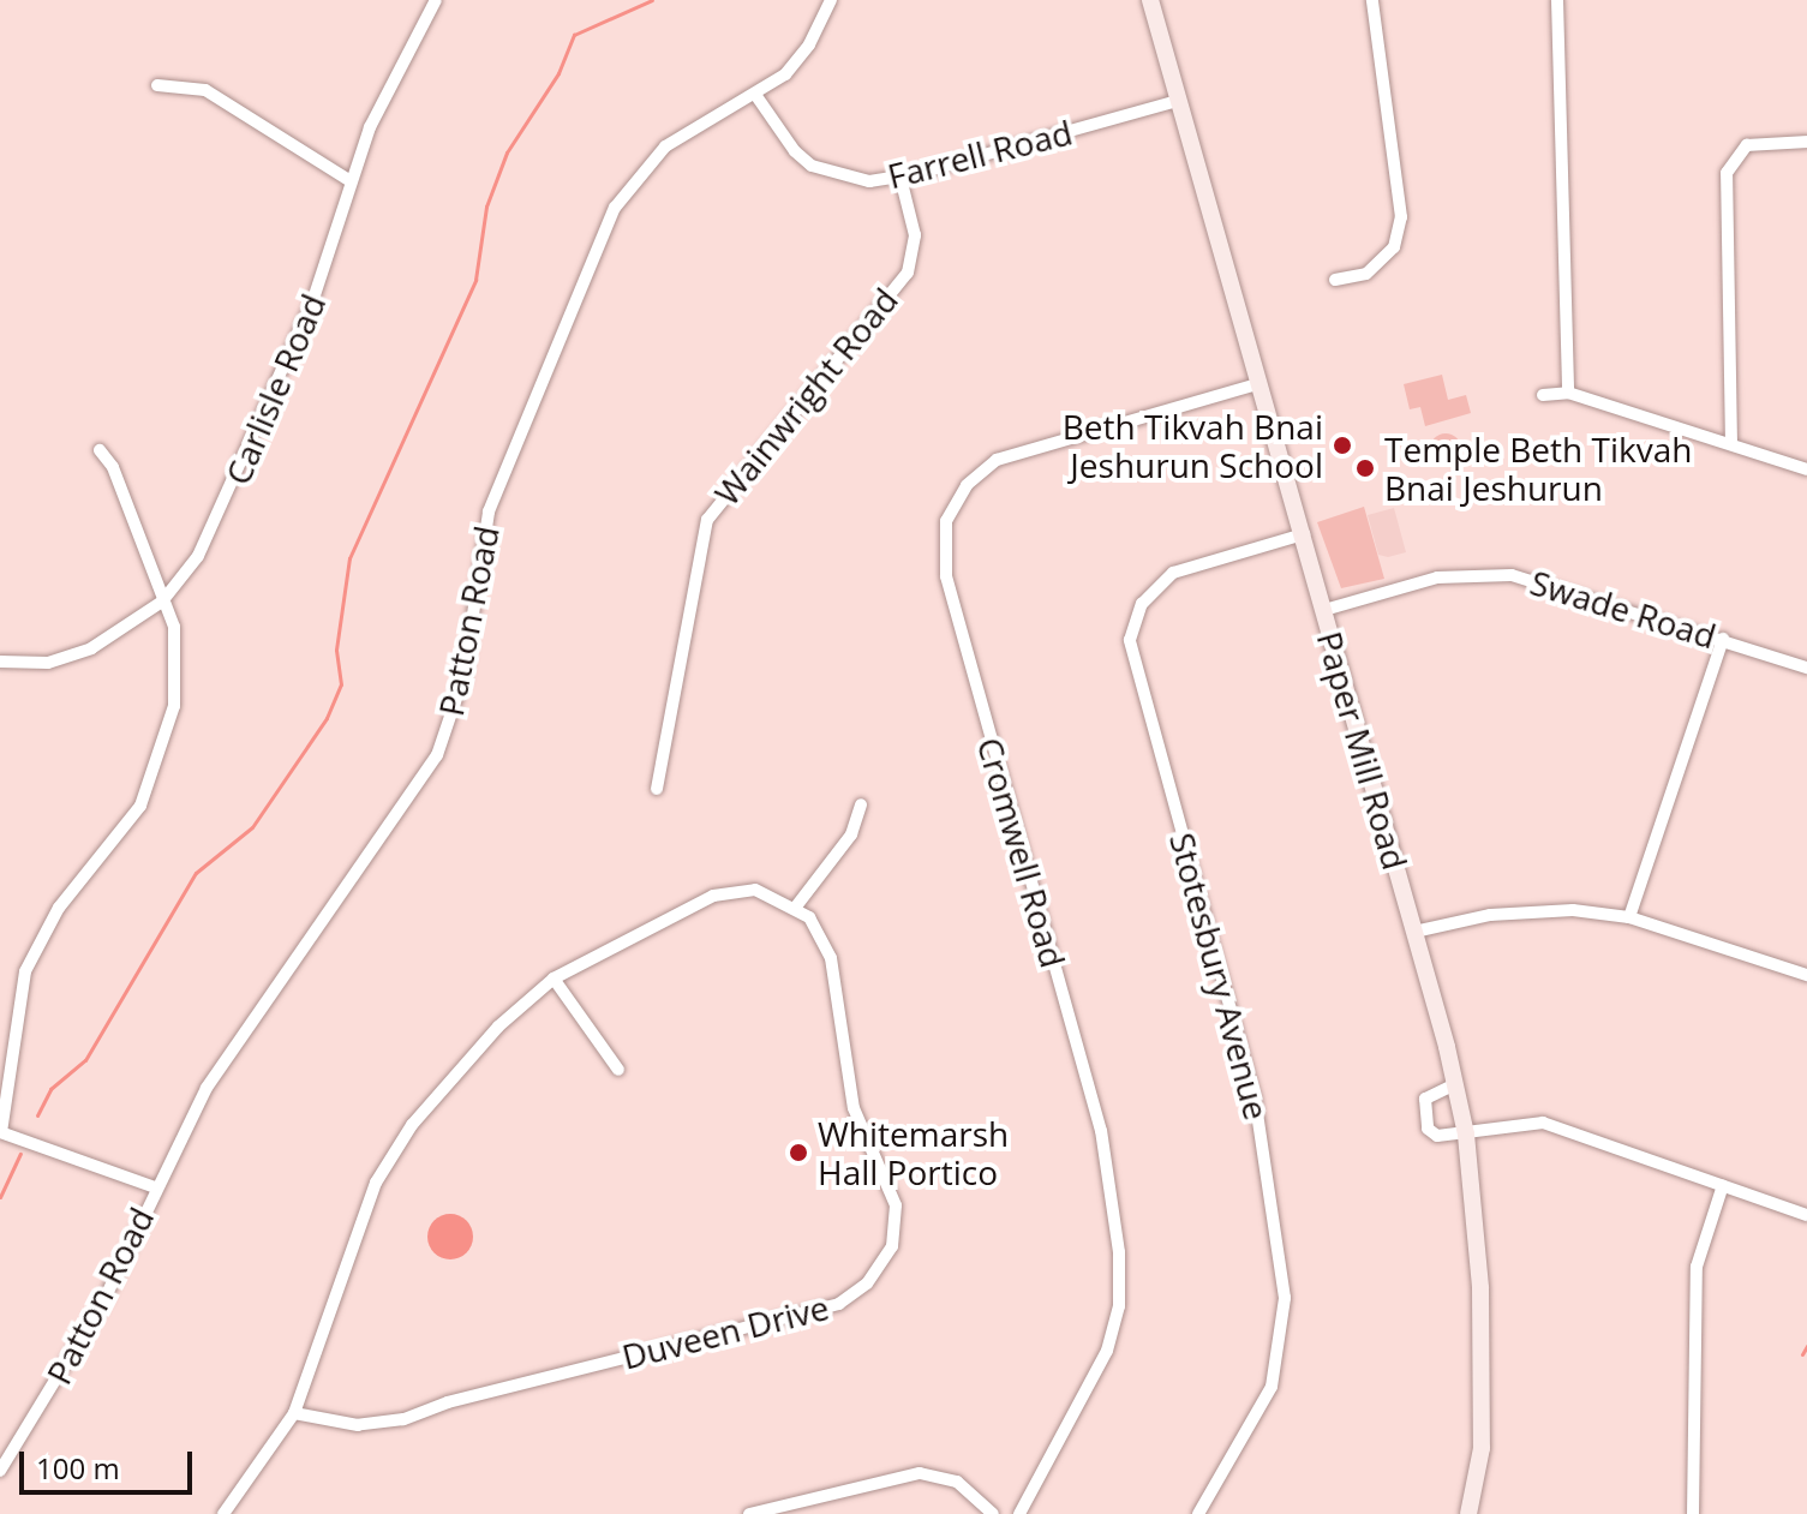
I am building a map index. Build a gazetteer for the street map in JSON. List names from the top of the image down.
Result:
{
  "streets": {
    "main road": ["Paper Mill Road"],
    "street": [
      "Farrell Road",
      "Carlisle Road",
      "Wainwright Road",
      "Swade Road",
      "Patton Road",
      "Cromwell Road",
      "Stotesbury Avenue",
      "Duveen Drive"
    ]
  },
  "crossings": [
    ["Farrell Road", "Wainwright Road"],
    ["Farrell Road", "Patton Road"],
    ["Farrell Road", "Paper Mill Road"],
    ["Swade Road", "Paper Mill Road"],
    ["Paper Mill Road", "Cromwell Road"],
    ["Paper Mill Road", "Stotesbury Avenue"]
  ],
  "places": ["Beth Tikvah Bnai Jeshurun School", "Temple Beth Tikvah Bnai Jeshurun", "Whitemarsh Hall Portico"],
  "scale_bar": "100 m"
}
